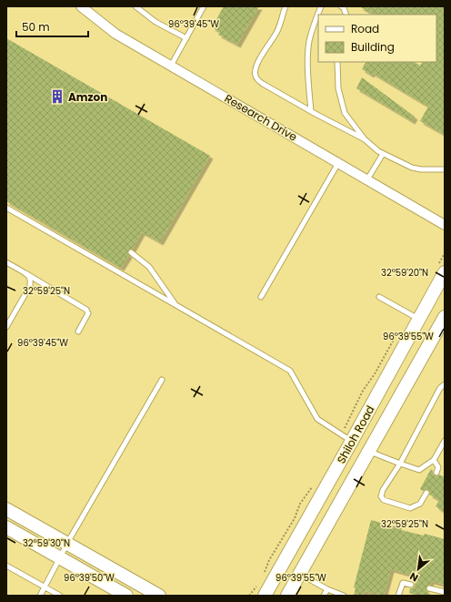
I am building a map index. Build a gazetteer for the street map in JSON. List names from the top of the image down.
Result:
{
  "streets": {
    "main road": ["Shiloh Road"],
    "street": ["Research Drive"]
  },
  "places": {
    "building": ["Amzon"]
  },
  "legend": ["Road", "Building"],
  "scale_bar": "50 m",
  "north": "bottom left",
  "coordinates": [
    "96°39'45\"W",
    "32°59'20\"N",
    "32°59'25\"N",
    "96°39'55\"W",
    "32°59'30\"N",
    "96°39'50\"W"
  ]
}
